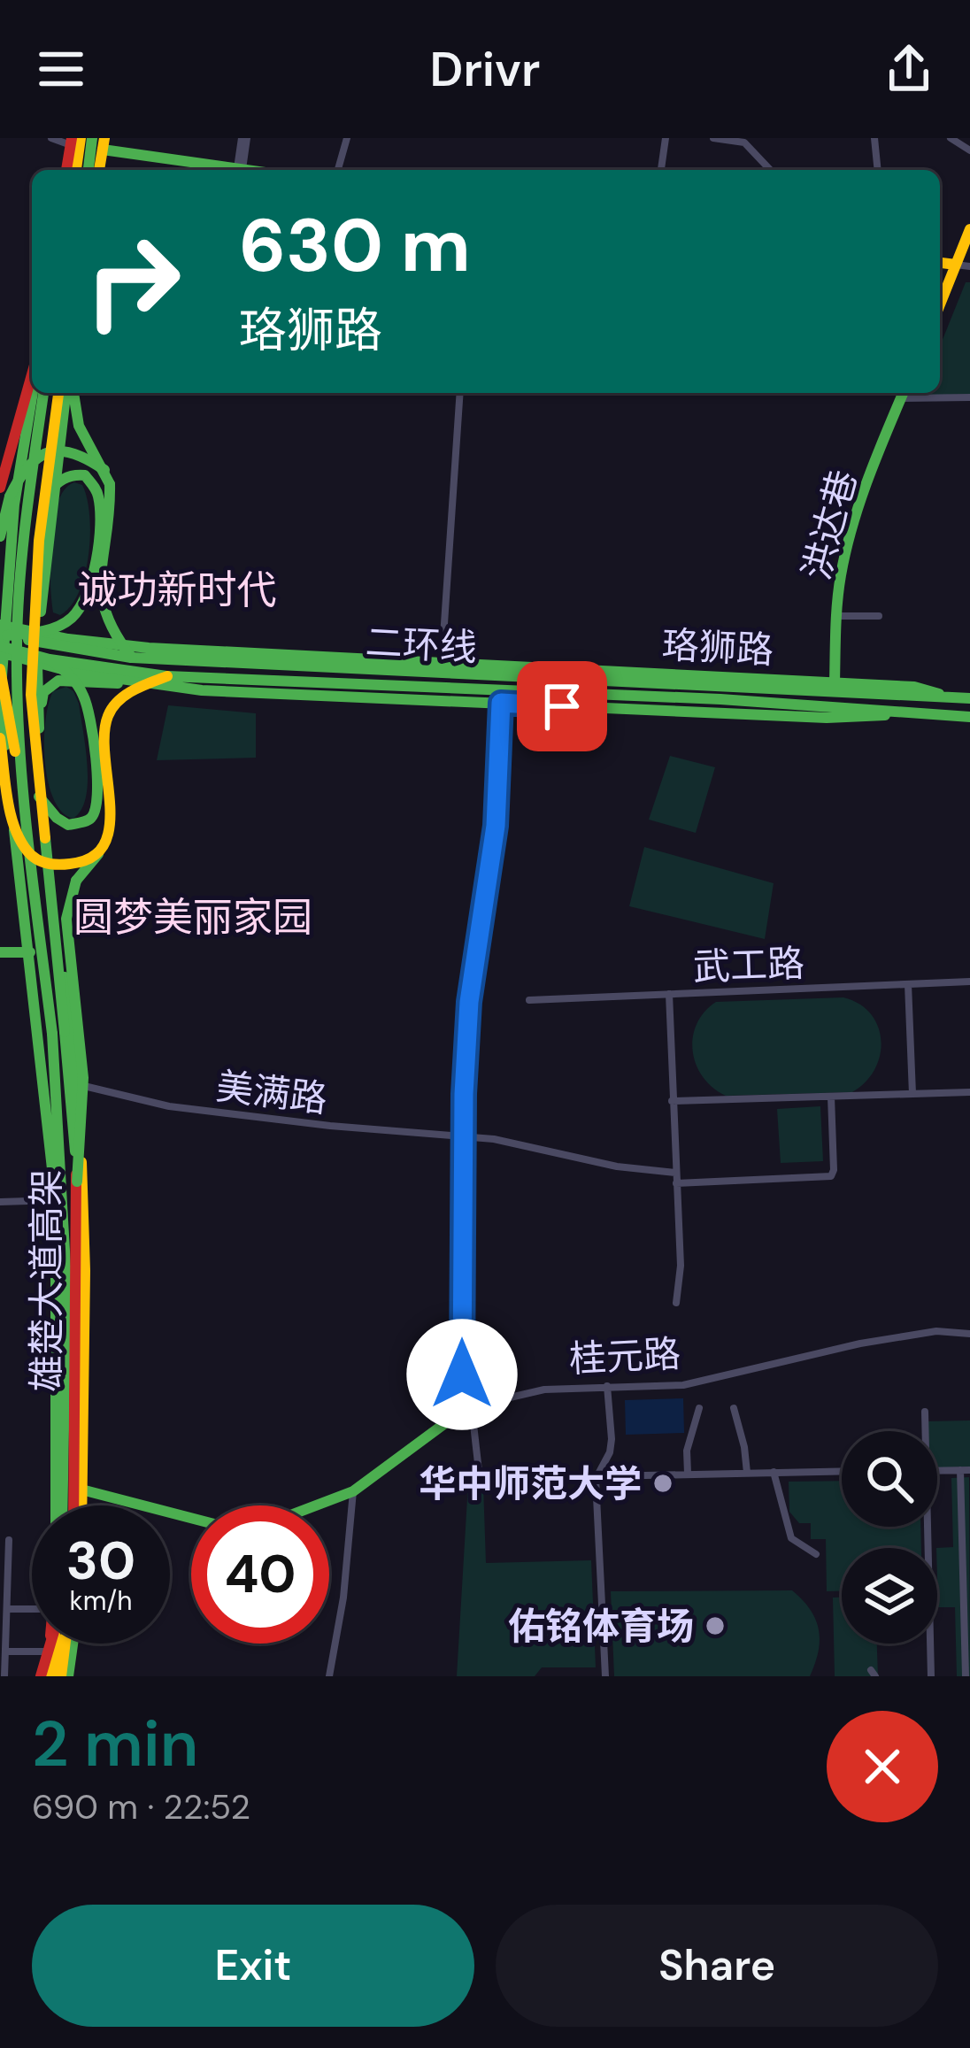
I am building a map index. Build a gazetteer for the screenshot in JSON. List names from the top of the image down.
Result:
{
  "streets": {
    "main road": [
      "洪达巷",
      "二环线",
      "珞狮路",
      "雄楚大道高架"
    ],
    "street": ["武工路", "美满路", "桂元路"]
  },
  "crossings": [
    ["洪达巷", "珞狮路"],
    ["二环线", "珞狮路"]
  ],
  "districts": ["诚功新时代", "圆梦美丽家园"],
  "places": ["华中师范大学", "佑铭体育场"],
  "page": {
    "header": "Drivr",
    "turn": ["630 m", "珞狮路"],
    "speed": "30 km/h",
    "limit": "40",
    "heading": ["2 min", "690 m · 22:52"],
    "buttons": ["Exit", "Share"]
  }
}
